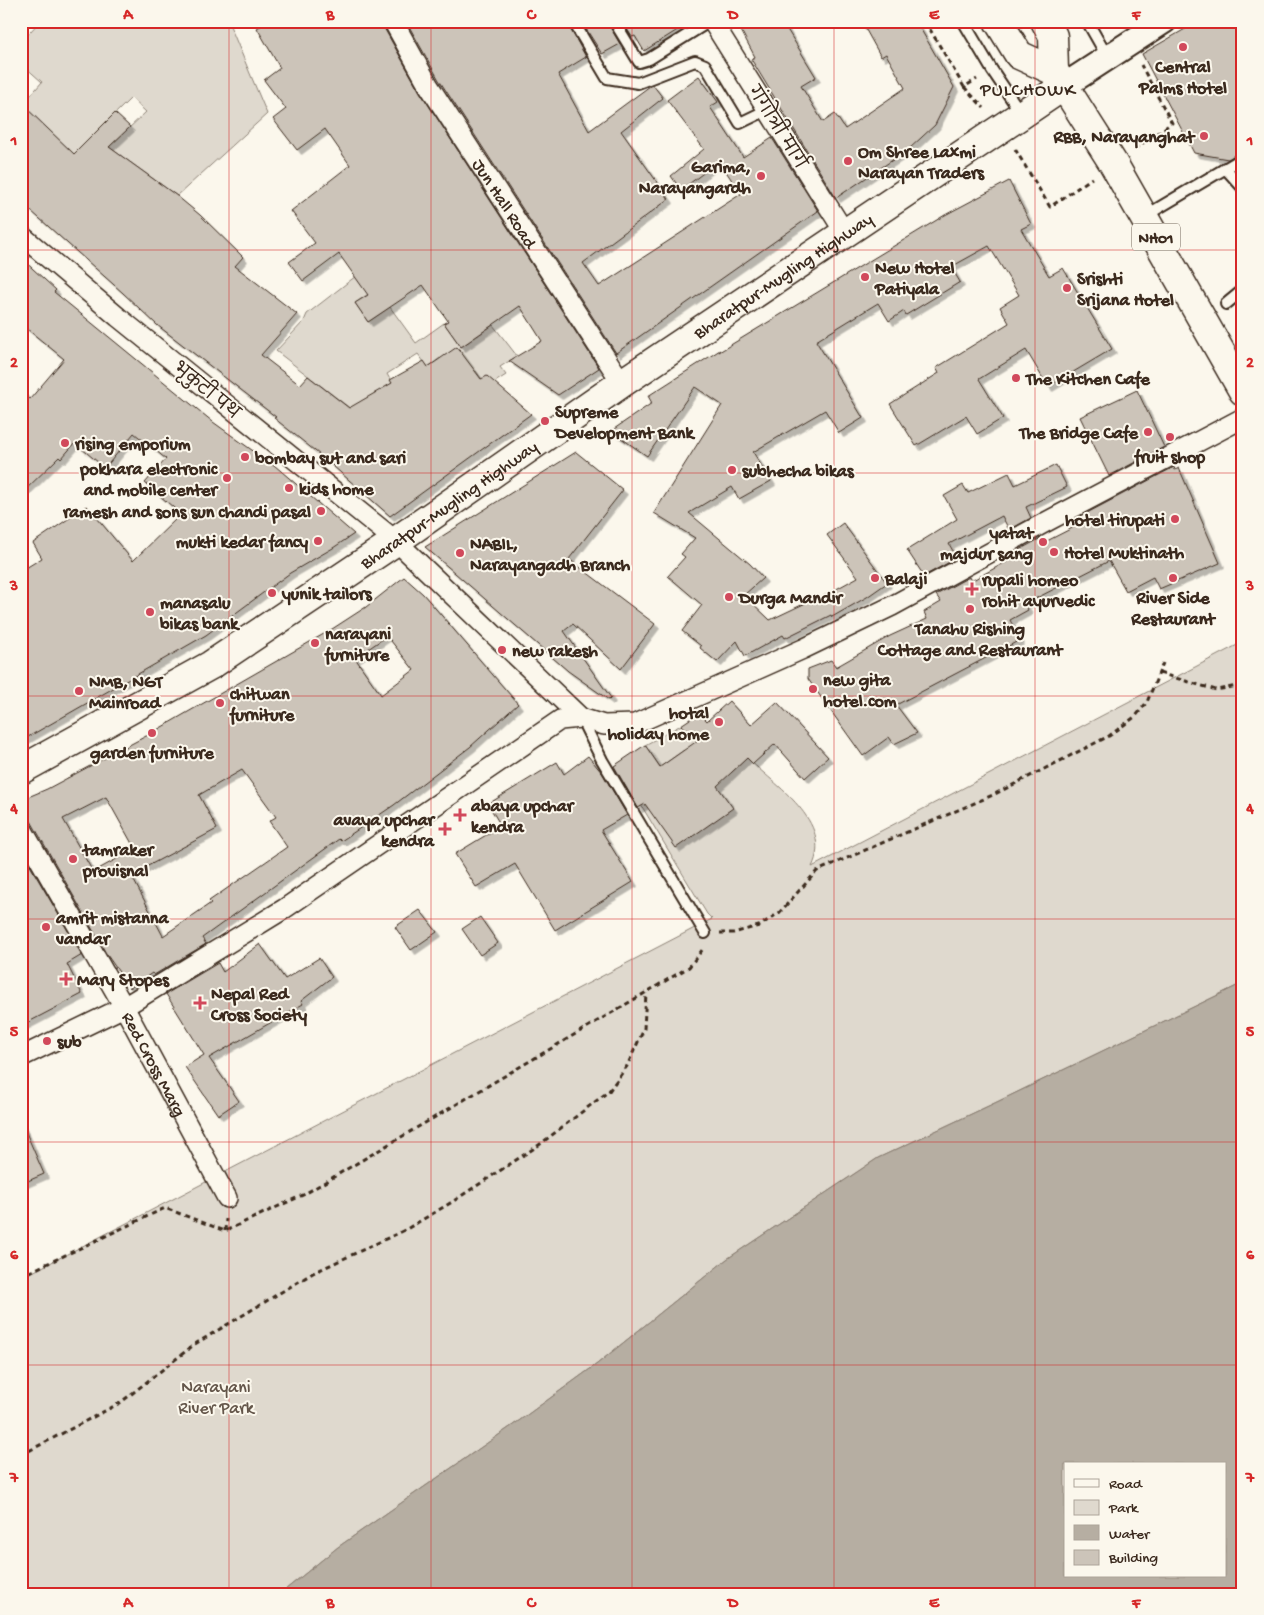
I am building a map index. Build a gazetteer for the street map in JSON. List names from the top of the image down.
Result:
{
  "streets": {
    "main road": ["NH01", "Bharatpur-Mugling Highway"],
    "street": [
      "गंगोत्री मार्ग",
      "Jun Hall Road",
      "भृकुटी पथ",
      "Red Cross Marg"
    ]
  },
  "crossings": [
    ["गंगोत्री मार्ग", "Bharatpur-Mugling Highway"],
    ["Jun Hall Road", "Bharatpur-Mugling Highway"],
    ["NH01", "Bharatpur-Mugling Highway"],
    ["Bharatpur-Mugling Highway", "भृकुटी पथ"]
  ],
  "districts": ["PULCHOWK"],
  "parks": ["Narayani River Park"],
  "places": {
    "other": [
      "Central Palms Hotel",
      "RBB, Narayanghat",
      "Om Shree Laxmi Narayan Traders",
      "Garima, Narayangardh",
      "New Hotel Patiyala",
      "Srishti Srijana Hotel",
      "The Kitchen Cafe",
      "Supreme Development Bank",
      "The Bridge Cafe",
      "fruit shop",
      "rising emporium",
      "bombay sut and sari",
      "subhecha bikas",
      "pokhara electronic and mobile center",
      "kids home",
      "ramesh and sons sun chandi pasal",
      "hotel tirupati",
      "mukti kedar fancy",
      "yatat majdur sang",
      "Hotel Muktinath",
      "NABIL, Narayangadh Branch",
      "Balaji",
      "River Side Restaurant",
      "yunik tailors",
      "Durga Mandir",
      "Tanahu Rishing Cottage and Restaurant",
      "manasalu bikas bank",
      "narayani furniture",
      "new rakesh",
      "new gita hotel.com",
      "NMB, NGT Mainroad",
      "chitwan furniture",
      "hotal holiday home",
      "garden furniture",
      "tamraker provisnal",
      "amrit mistanna vandar",
      "sub"
    ],
    "health": [
      "rupali homeo rohit ayurvedic",
      "abaya upchar kendra",
      "avaya upchar kendra",
      "Mary Stopes",
      "Nepal Red Cross Society"
    ]
  },
  "legend": [
    "Road",
    "Park",
    "Water",
    "Building"
  ],
  "grid": {
    "columns": [
      "A",
      "B",
      "C",
      "D",
      "E",
      "F"
    ],
    "rows": [
      "1",
      "2",
      "3",
      "4",
      "5",
      "6",
      "7"
    ]
  }
}
